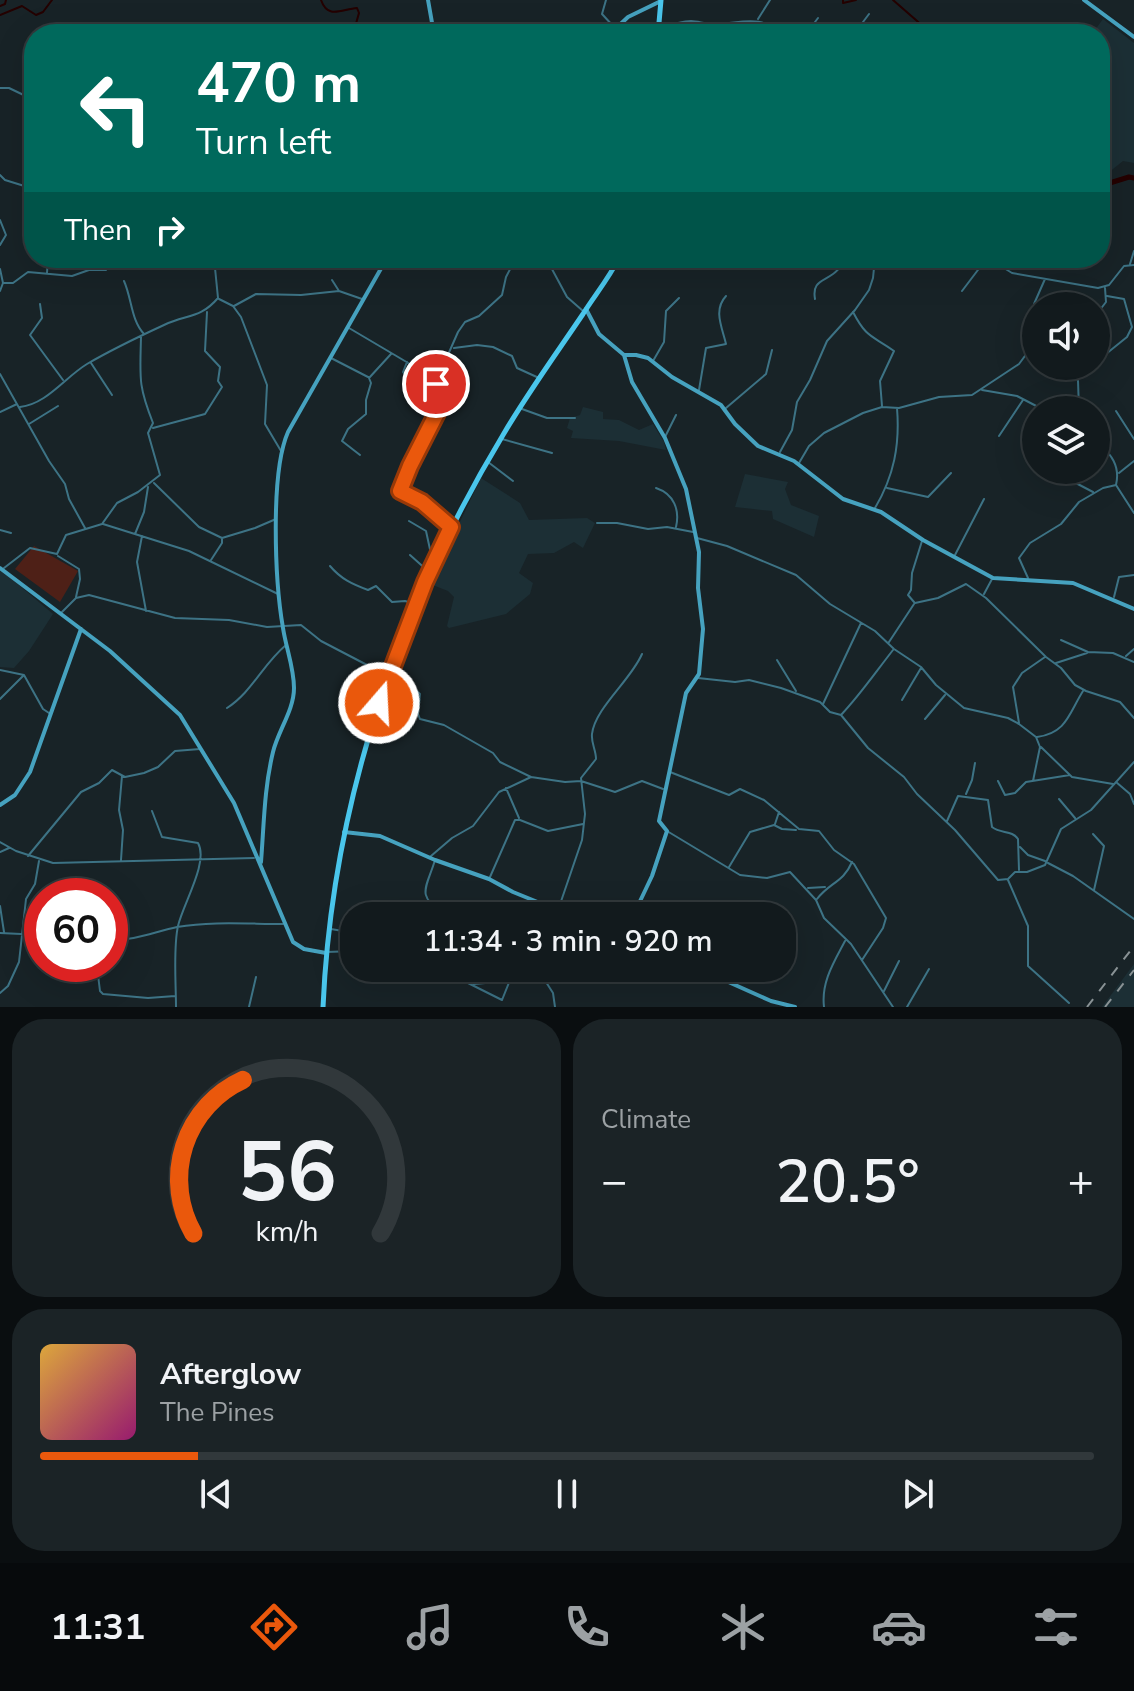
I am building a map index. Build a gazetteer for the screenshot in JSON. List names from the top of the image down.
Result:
{
  "page": {
    "turn": ["470 m", "Turn left"],
    "then": "Then",
    "limit": "60",
    "trip": "11:34 · 3 min · 920 m",
    "tile": "Climate",
    "heat": ["−", "20.5°", "+"],
    "song": ["Afterglow", "The Pines"],
    "tabs": "11:31",
    "gauge": ["56", "km/h"]
  }
}
